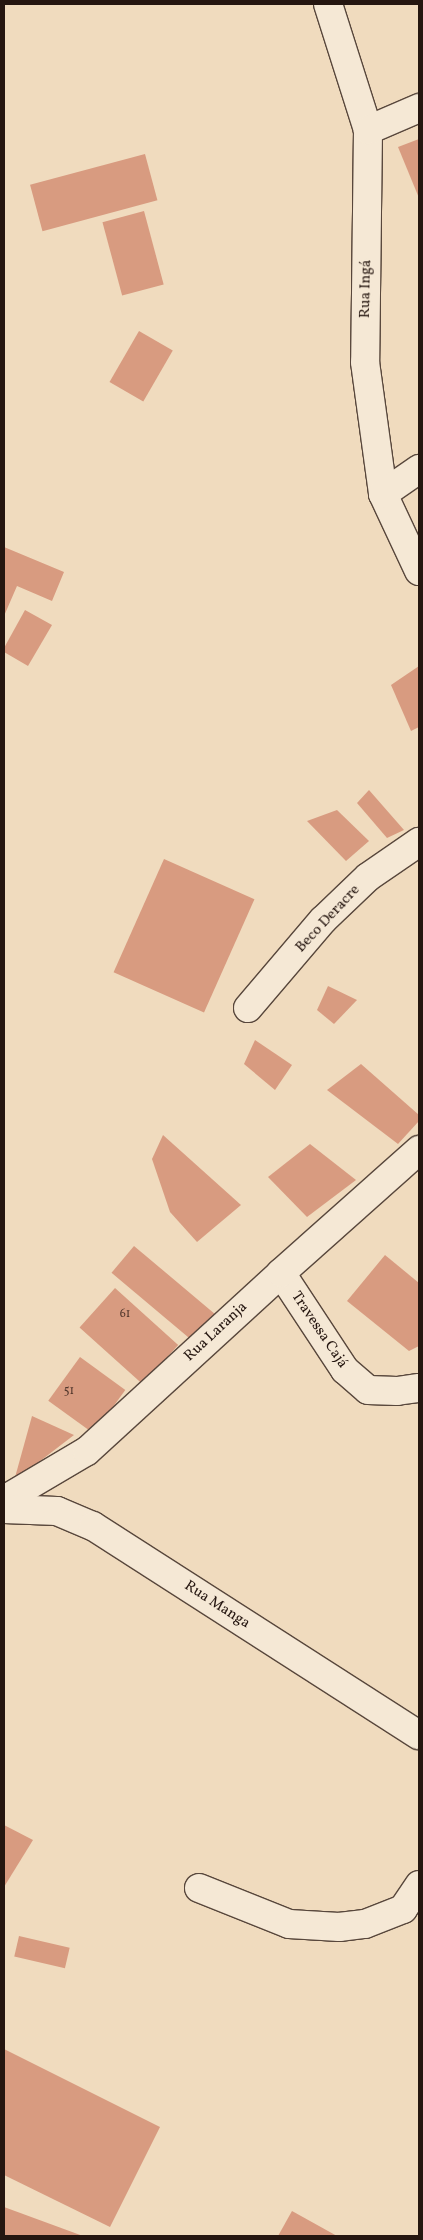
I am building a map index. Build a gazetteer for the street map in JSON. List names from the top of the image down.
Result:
{
  "streets": {
    "street": [
      "Rua Ingá",
      "Beco Deracre",
      "Travessa Cajá",
      "Rua Laranja",
      "Rua Manga"
    ]
  },
  "crossings": [
    ["Travessa Cajá", "Rua Laranja"]
  ],
  "house_numbers": ["61", "51"]
}
